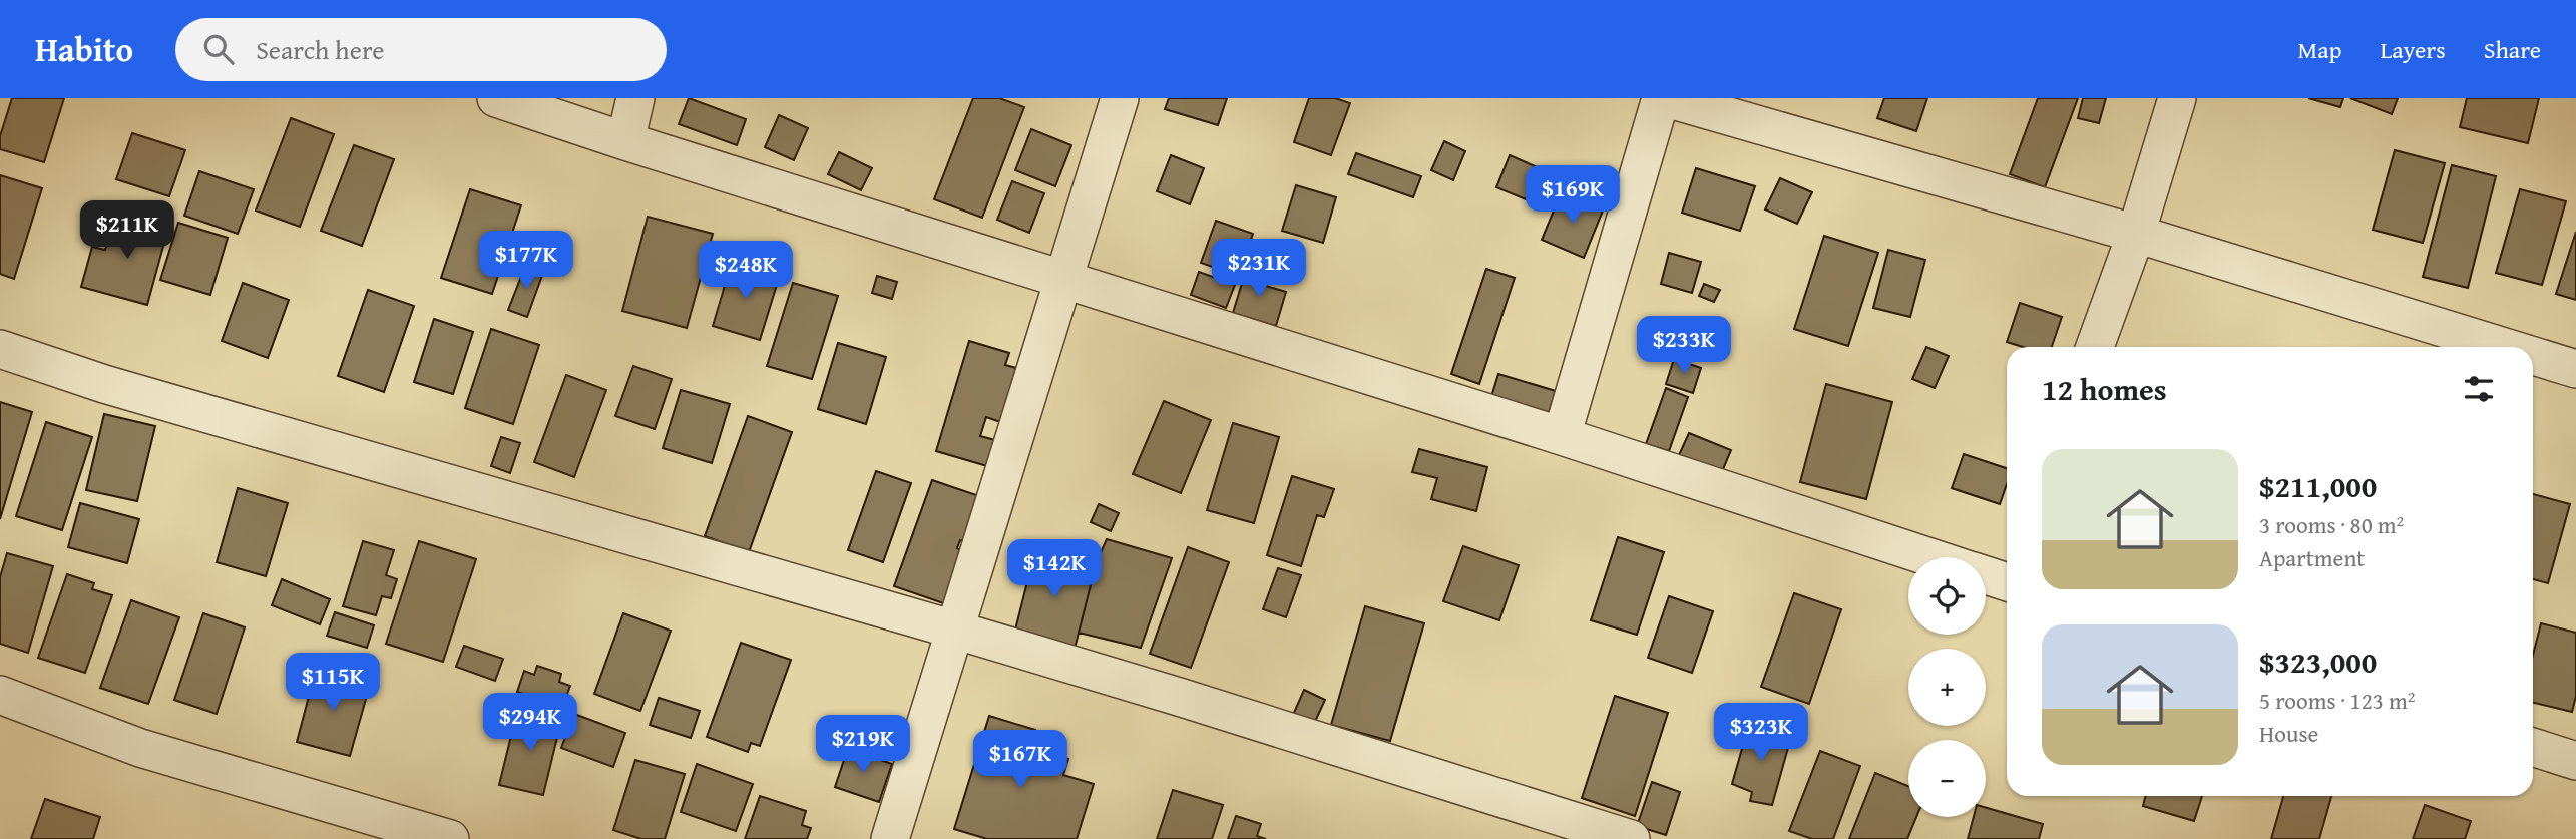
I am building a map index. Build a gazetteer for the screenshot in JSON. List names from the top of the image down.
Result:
{
  "page": {
    "header": "Habito",
    "search": "Search here",
    "nav": ["Map", "Layers", "Share"],
    "price": [
      "$169K",
      "$211K",
      "$177K",
      "$231K",
      "$248K",
      "$233K",
      "$142K",
      "$115K",
      "$294K",
      "$323K",
      "$219K",
      "$167K"
    ],
    "heading": "12 homes",
    "list": [
      {
        "name": "$211,000",
        "note": "3 rooms · 80 m² · Apartment"
      },
      {
        "name": "$323,000",
        "note": "5 rooms · 123 m² · House"
      }
    ],
    "map_buttons": ["+", "−"]
  }
}
